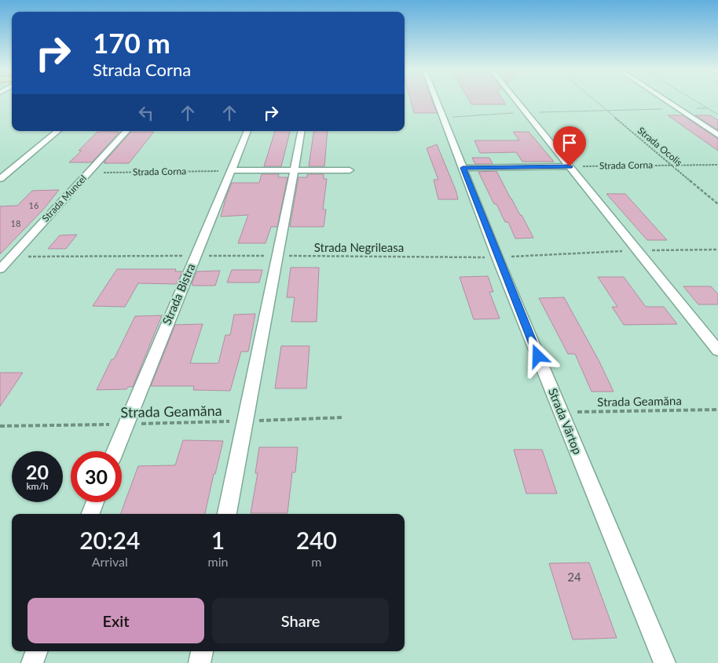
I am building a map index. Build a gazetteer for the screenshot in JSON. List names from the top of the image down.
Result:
{
  "streets": {
    "street": ["Strada Muncel", "Strada Bistra", "Strada Vârtop"],
    "path": [
      "Strada Ocoliș",
      "Strada Corna",
      "Strada Negrileasa",
      "Strada Geamăna"
    ]
  },
  "crossings": [
    ["Strada Ocoliș", "Strada Corna"],
    ["Strada Corna", "Strada Muncel"],
    ["Strada Corna", "Strada Bistra"],
    ["Strada Muncel", "Strada Negrileasa"],
    ["Strada Negrileasa", "Strada Bistra"],
    ["Strada Negrileasa", "Strada Vârtop"],
    ["Strada Bistra", "Strada Geamăna"],
    ["Strada Geamăna", "Strada Vârtop"]
  ],
  "house_numbers": ["16", "18", "24"],
  "page": {
    "turn": ["170 m", "Strada Corna"],
    "speed": "20 km/h",
    "limit": "30",
    "eta": [
      "20:24",
      "Arrival",
      "1",
      "min",
      "240",
      "m"
    ],
    "buttons": ["Exit", "Share"]
  }
}
